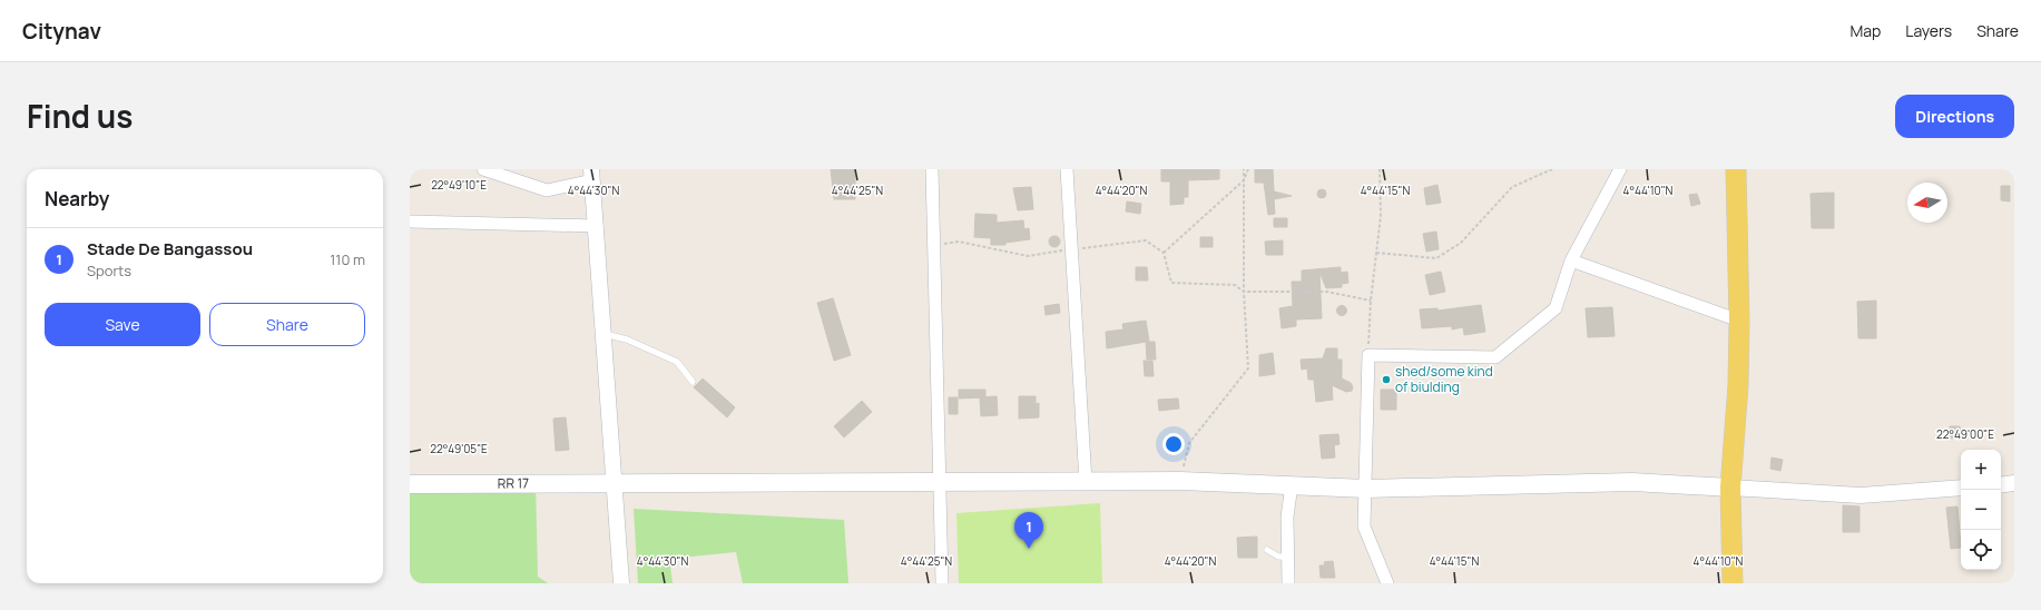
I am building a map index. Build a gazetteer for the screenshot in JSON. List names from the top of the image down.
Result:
{
  "streets": {
    "main road": ["RR 17"]
  },
  "places": ["shed/some kind of biulding"],
  "north": "left",
  "page": {
    "header": "Citynav",
    "nav": ["Map", "Layers", "Share"],
    "title": "Find us",
    "buttons": [
      "Directions",
      ["Save", "Share"]
    ],
    "heading": "Nearby",
    "list": [
      {
        "mark": "1",
        "name": "Stade De Bangassou",
        "note": "Sports",
        "value": "110 m"
      }
    ],
    "map_buttons": ["+", "−"],
    "pins": "1"
  },
  "coordinates": [
    "22°49'10\"E",
    "4°44'30\"N",
    "4°44'25\"N",
    "4°44'20\"N",
    "4°44'15\"N",
    "4°44'10\"N",
    "22°49'00\"E",
    "22°49'05\"E"
  ]
}
